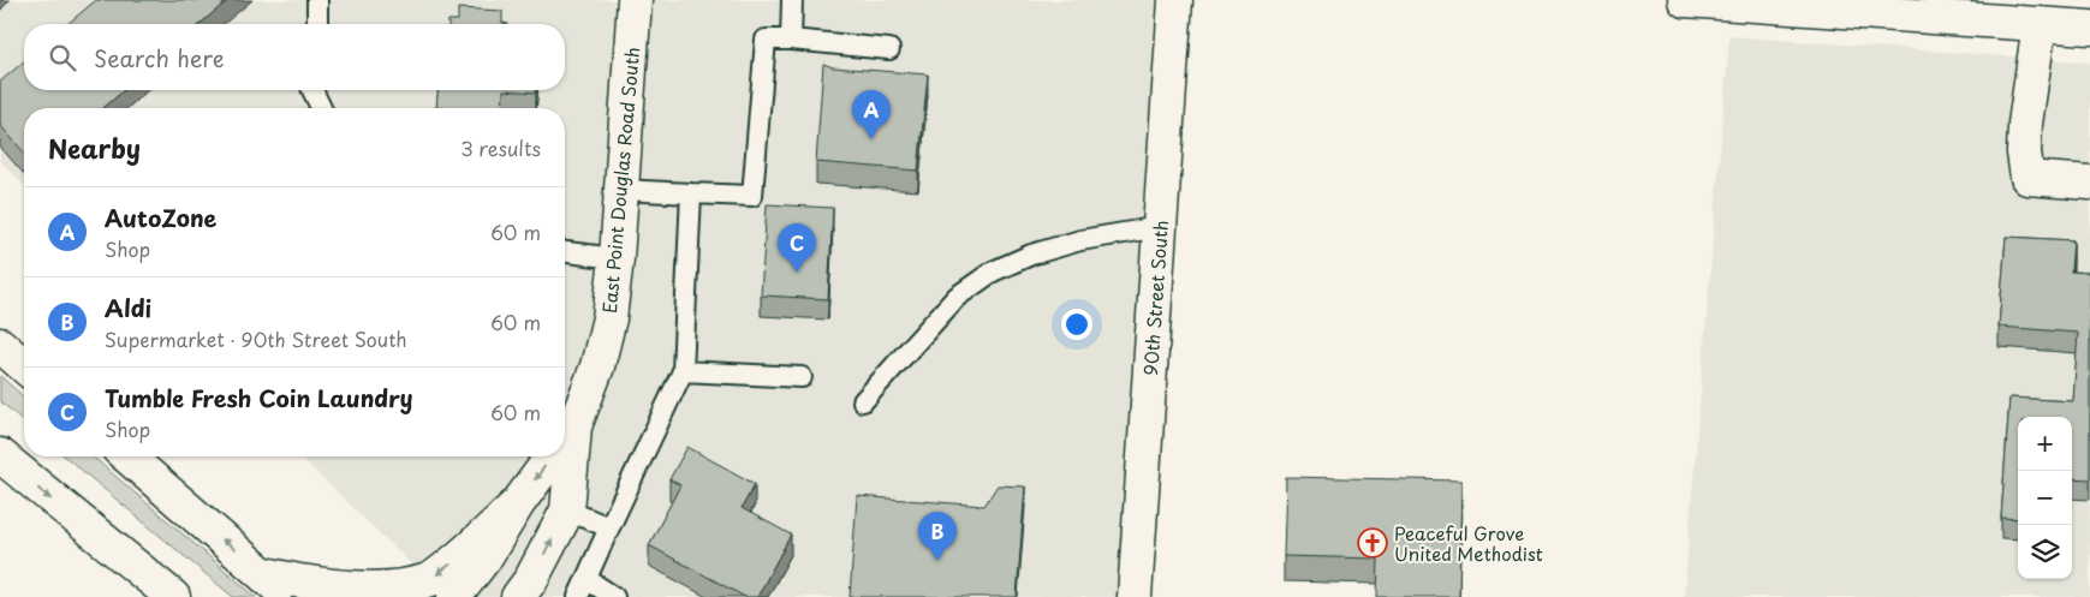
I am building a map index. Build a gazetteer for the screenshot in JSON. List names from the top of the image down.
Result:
{
  "streets": {
    "street": ["East Point Douglas Road South", "90th Street South"]
  },
  "places": {
    "church": ["Peaceful Grove United Methodist"]
  },
  "page": {
    "search": "Search here",
    "pins": ["A", "C", "B"],
    "heading": ["Nearby", "3 results"],
    "list": [
      {
        "mark": "A",
        "name": "AutoZone",
        "note": "Shop",
        "value": "60 m"
      },
      {
        "mark": "B",
        "name": "Aldi",
        "note": "Supermarket · 90th Street South",
        "value": "60 m"
      },
      {
        "mark": "C",
        "name": "Tumble Fresh Coin Laundry",
        "note": "Shop",
        "value": "60 m"
      }
    ],
    "map_buttons": ["+", "−"]
  }
}
